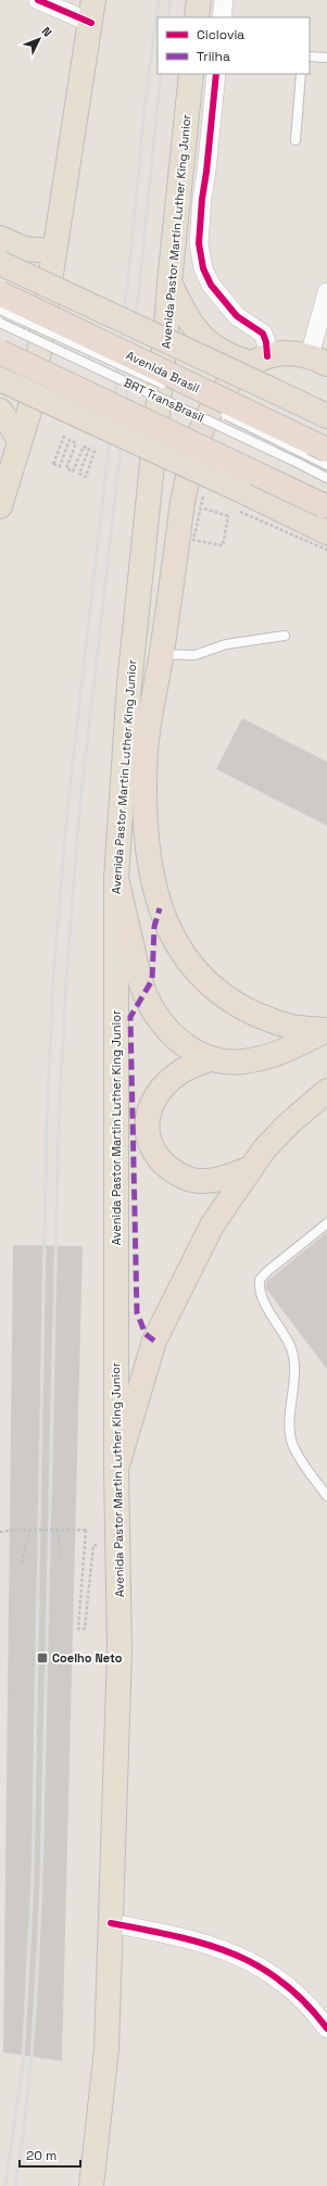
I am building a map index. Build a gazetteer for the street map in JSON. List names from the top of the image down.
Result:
{
  "streets": {
    "highway": ["Avenida Brasil"],
    "main road": ["Avenida Pastor Martin Luther King Junior"],
    "lane": ["BRT TransBrasil"]
  },
  "places": {
    "transit": ["Coelho Neto"]
  },
  "legend": ["Ciclovia", "Trilha"],
  "scale_bar": "20 m",
  "north": "top right"
}
